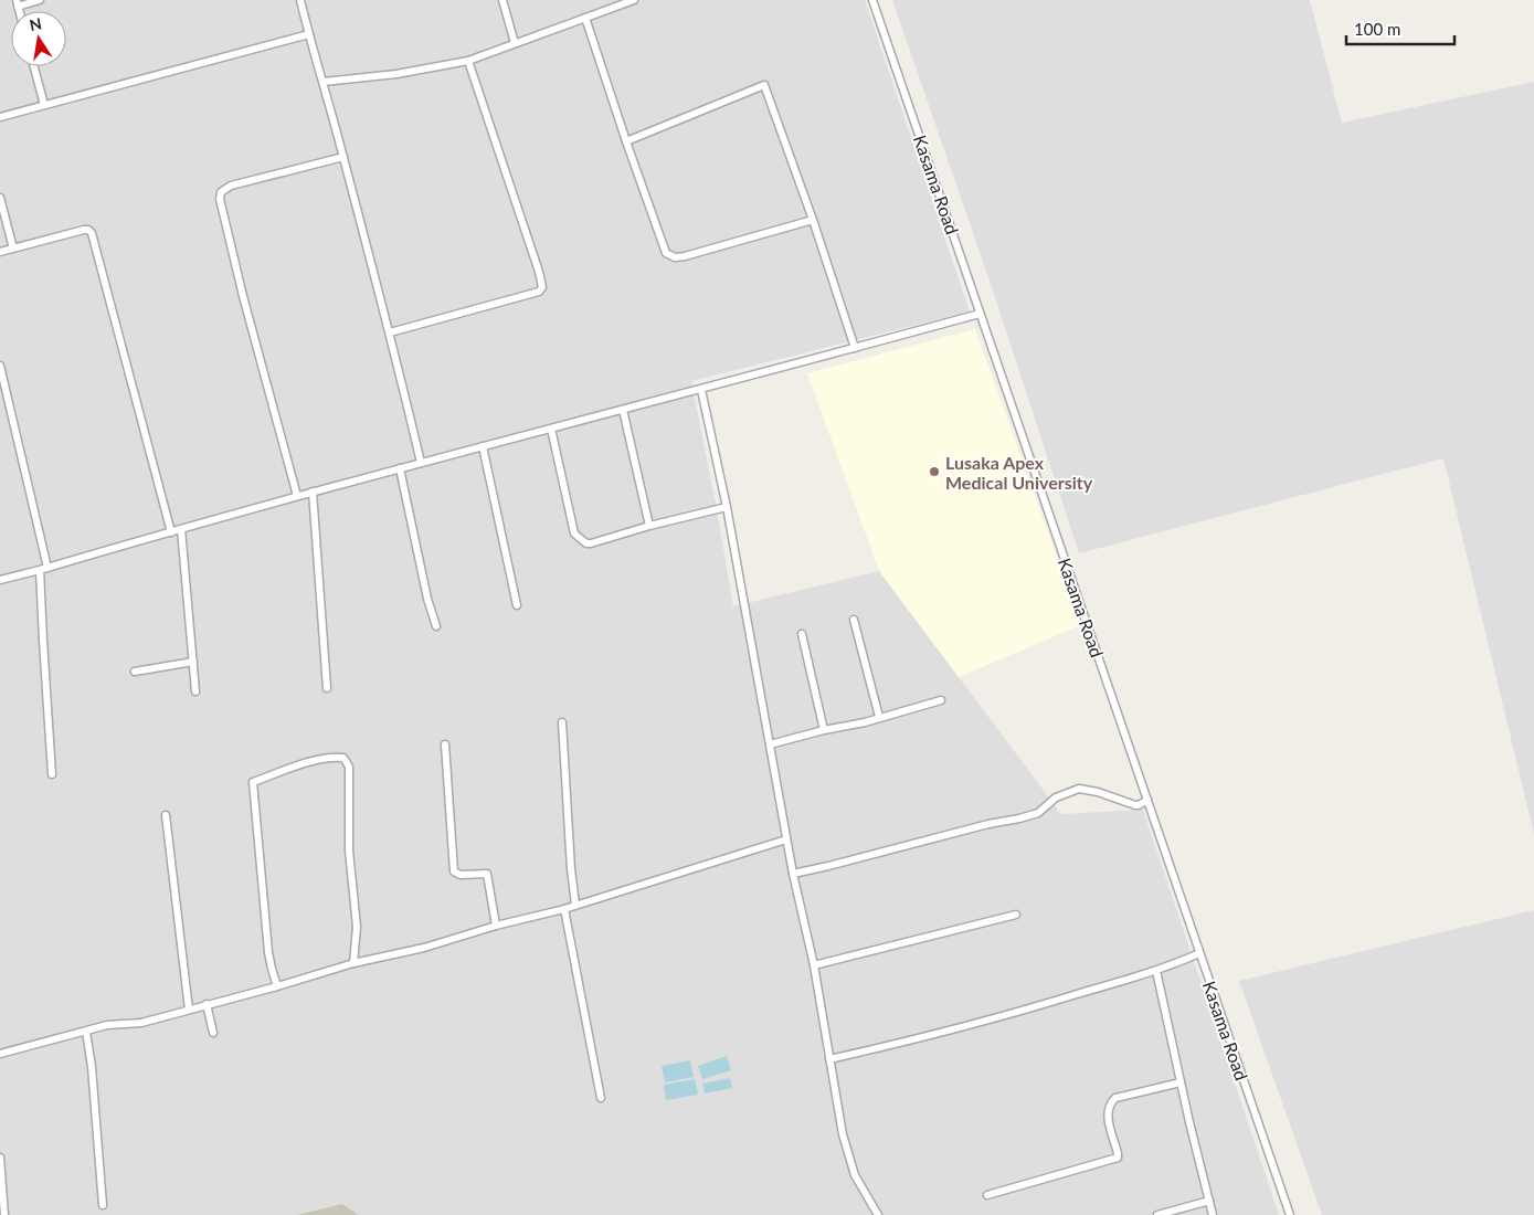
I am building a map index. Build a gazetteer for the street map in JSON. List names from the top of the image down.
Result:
{
  "streets": {
    "street": ["Kasama Road"]
  },
  "places": ["Lusaka Apex Medical University"],
  "scale_bar": "100 m",
  "north": "top"
}
